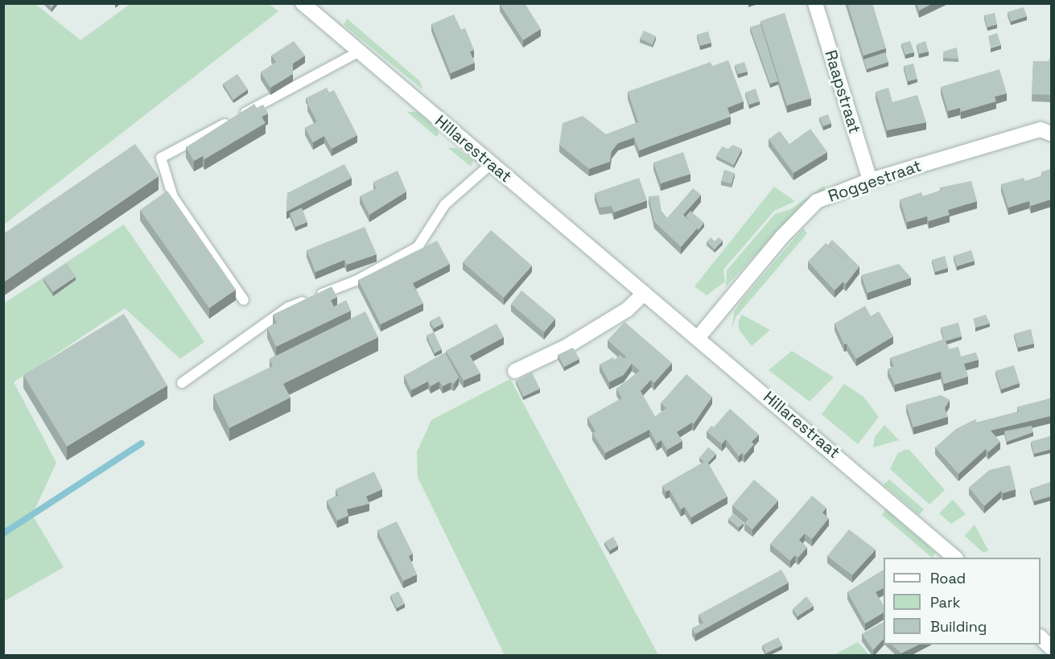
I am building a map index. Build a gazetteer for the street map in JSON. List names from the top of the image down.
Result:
{
  "streets": {
    "main road": ["Raapstraat", "Hillarestraat", "Roggestraat"]
  },
  "crossings": [
    ["Raapstraat", "Roggestraat"],
    ["Hillarestraat", "Roggestraat"]
  ],
  "legend": ["Road", "Park", "Building"]
}
